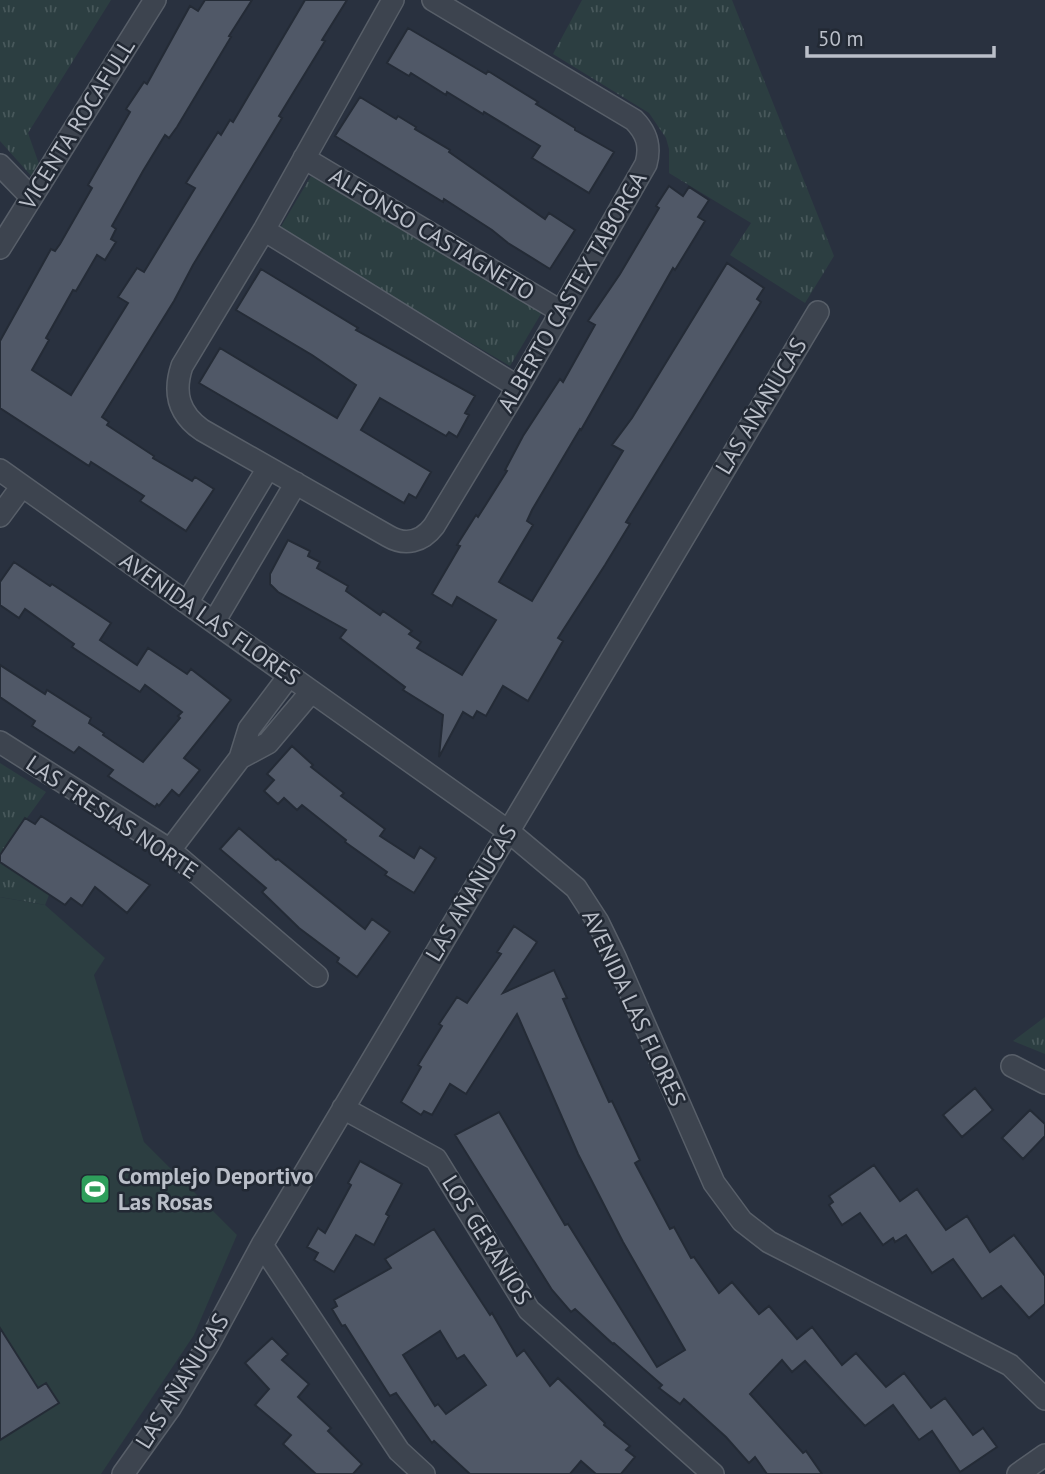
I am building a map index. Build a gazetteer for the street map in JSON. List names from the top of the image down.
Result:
{
  "streets": {
    "street": [
      "VICENTA ROCAFULL",
      "ALFONSO CASTAGNETO",
      "ALBERTO CASTEX TABORGA",
      "LAS AÑAÑUCAS",
      "AVENIDA LAS FLORES",
      "LAS FRESIAS NORTE",
      "LOS GERANIOS"
    ]
  },
  "crossings": [
    ["ALFONSO CASTAGNETO", "ALBERTO CASTEX TABORGA"],
    ["LAS AÑAÑUCAS", "AVENIDA LAS FLORES"],
    ["LAS AÑAÑUCAS", "LOS GERANIOS"]
  ],
  "places": {
    "sports": ["Complejo Deportivo Las Rosas"]
  },
  "scale_bar": "50 m"
}
